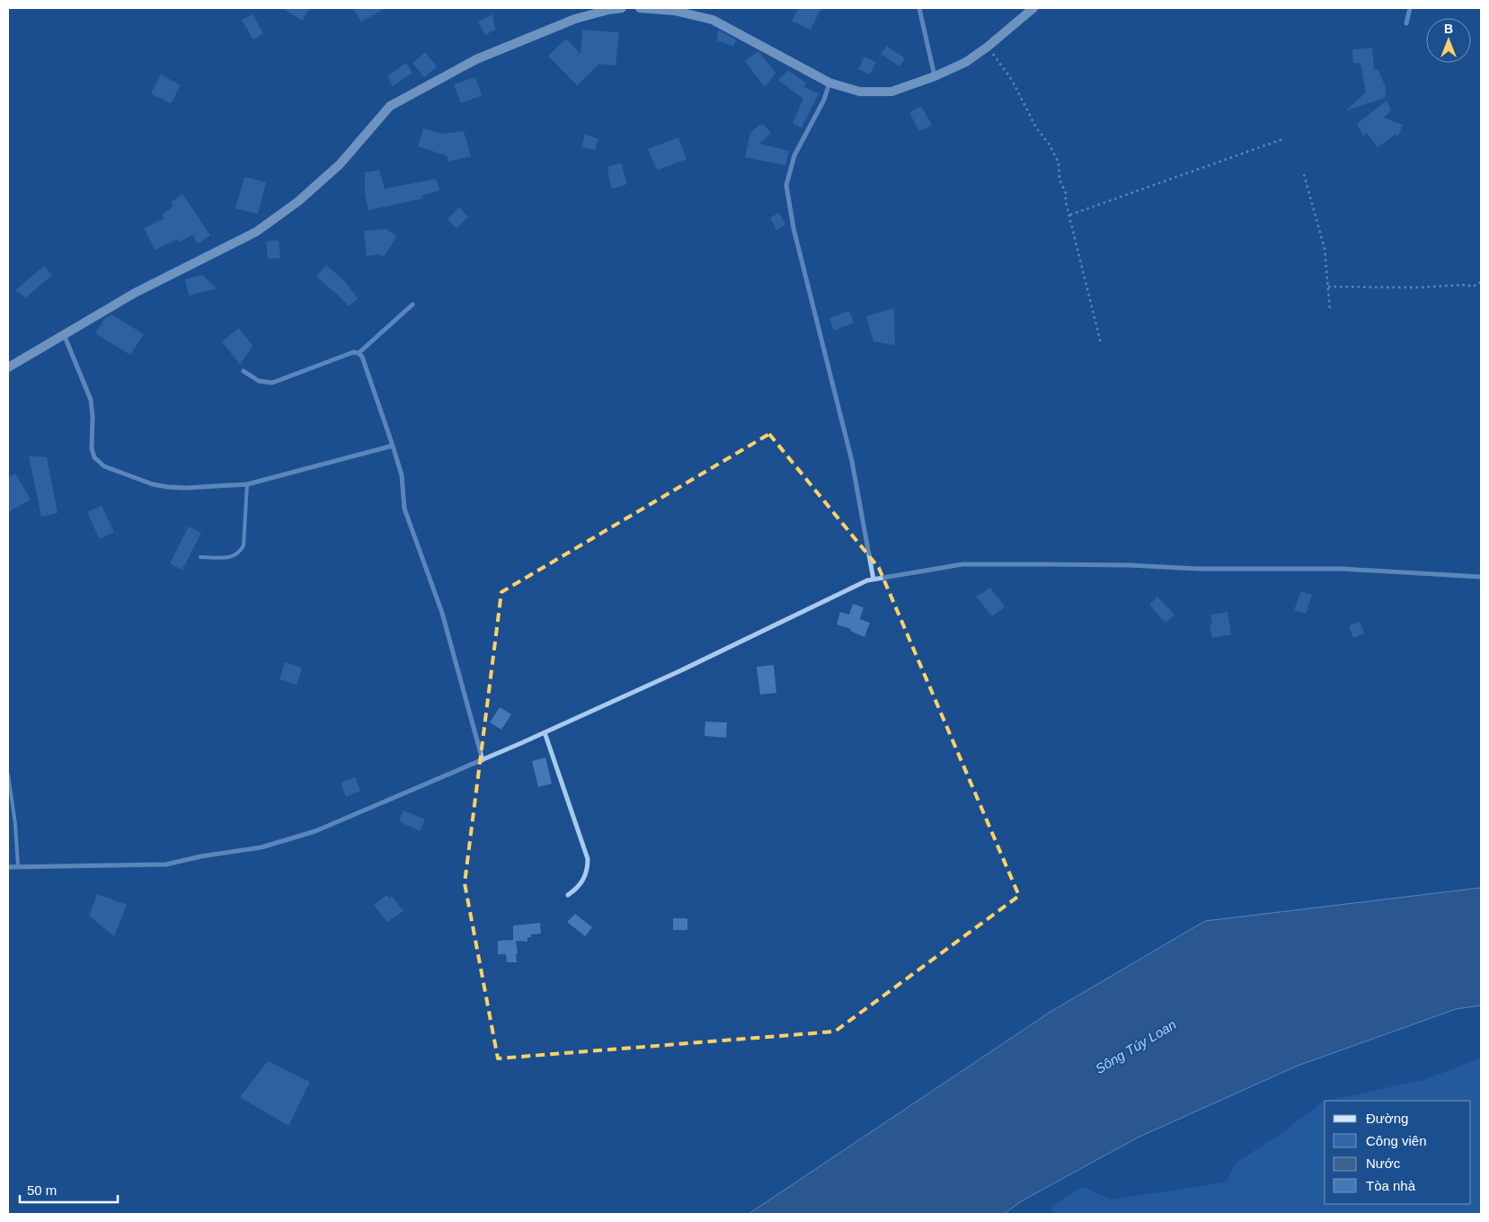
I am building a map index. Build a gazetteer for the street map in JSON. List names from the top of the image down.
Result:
{
  "water": ["Sông Túy Loan"],
  "legend": [
    "Đường",
    "Công viên",
    "Nước",
    "Tòa nhà"
  ],
  "scale_bar": "50 m",
  "north": "top"
}
